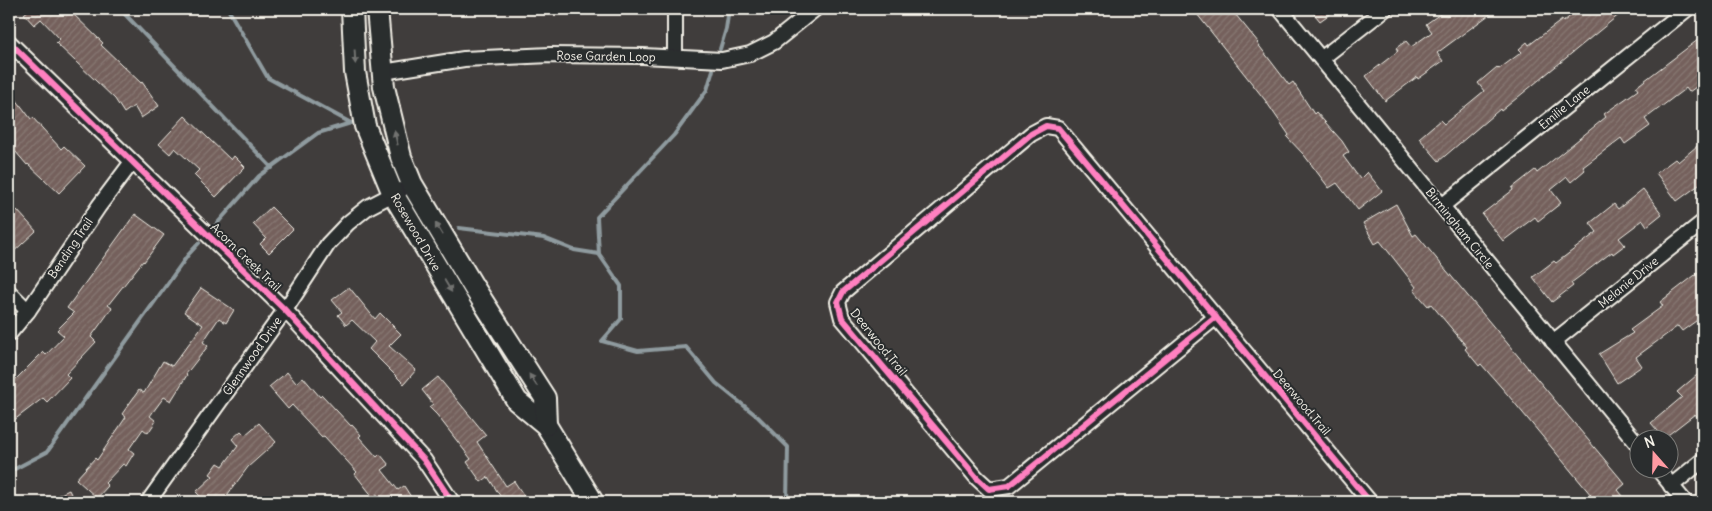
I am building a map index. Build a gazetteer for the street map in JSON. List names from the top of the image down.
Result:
{
  "streets": {
    "main road": ["Rosewood Drive"],
    "street": [
      "Rose Garden Loop",
      "Emilie Lane",
      "Birmingham Circle",
      "Bending Trail",
      "Acorn Creek Trail",
      "Melanie Drive",
      "Deerwood Trail",
      "Glennwood Drive"
    ]
  },
  "crossings": [
    ["Rose Garden Loop", "Rosewood Drive"],
    ["Emilie Lane", "Birmingham Circle"],
    ["Birmingham Circle", "Melanie Drive"],
    ["Rosewood Drive", "Glennwood Drive"],
    ["Bending Trail", "Acorn Creek Trail"],
    ["Acorn Creek Trail", "Glennwood Drive"]
  ],
  "north": "top"
}
